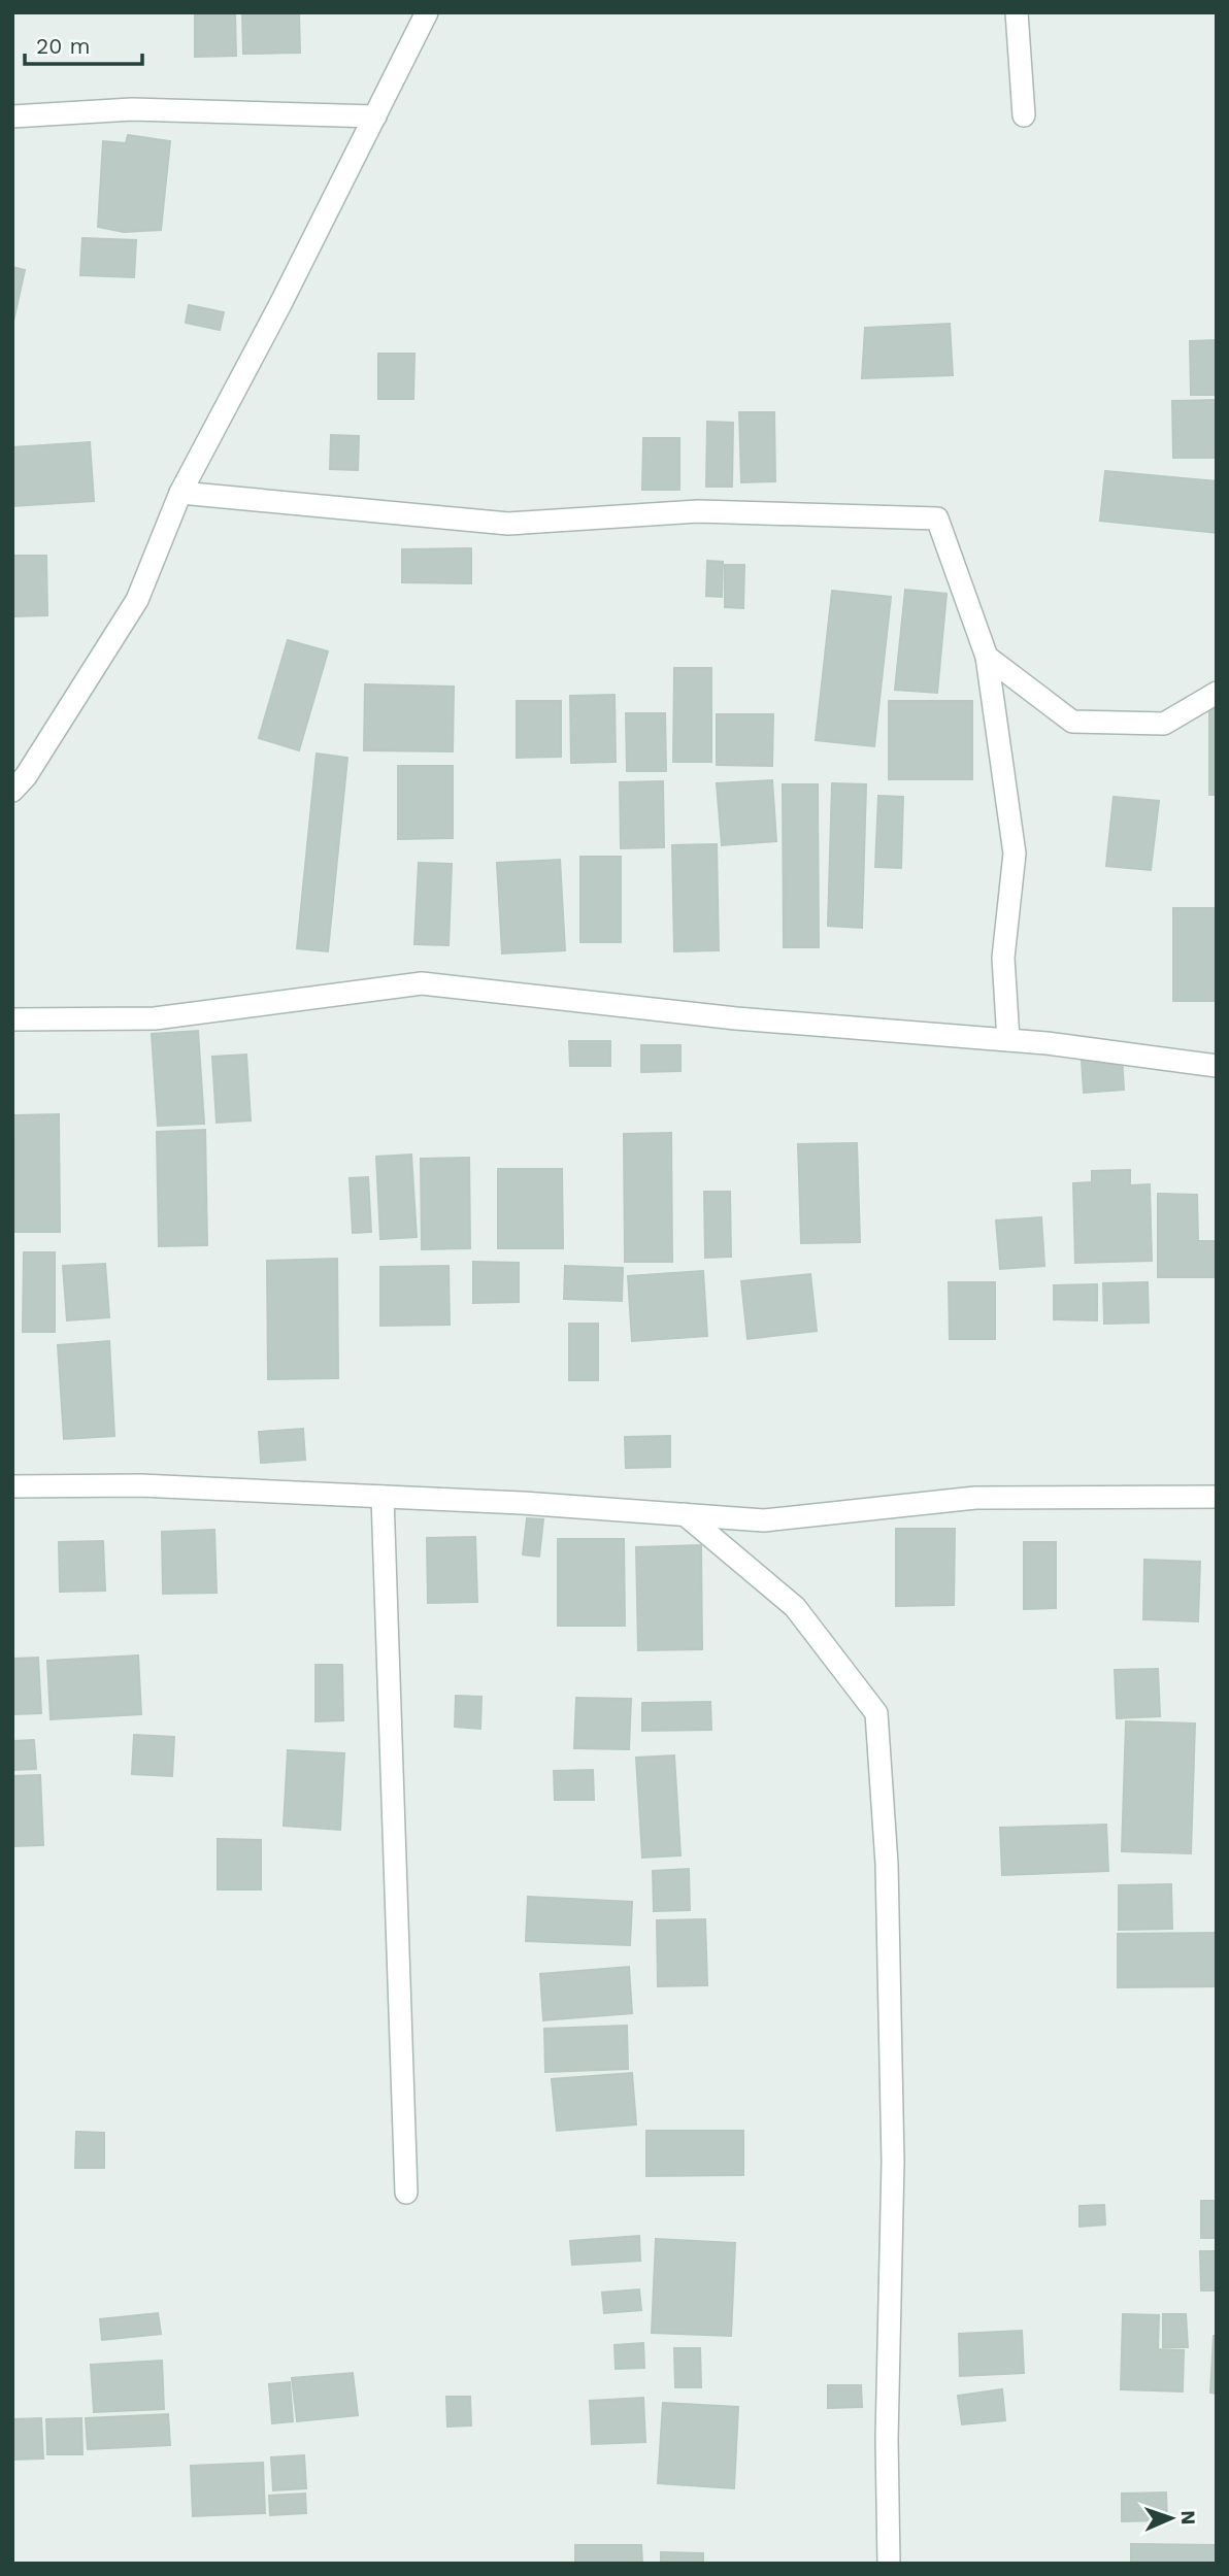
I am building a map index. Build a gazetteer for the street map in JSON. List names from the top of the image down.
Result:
{
  "scale_bar": "20 m",
  "north": "right"
}
